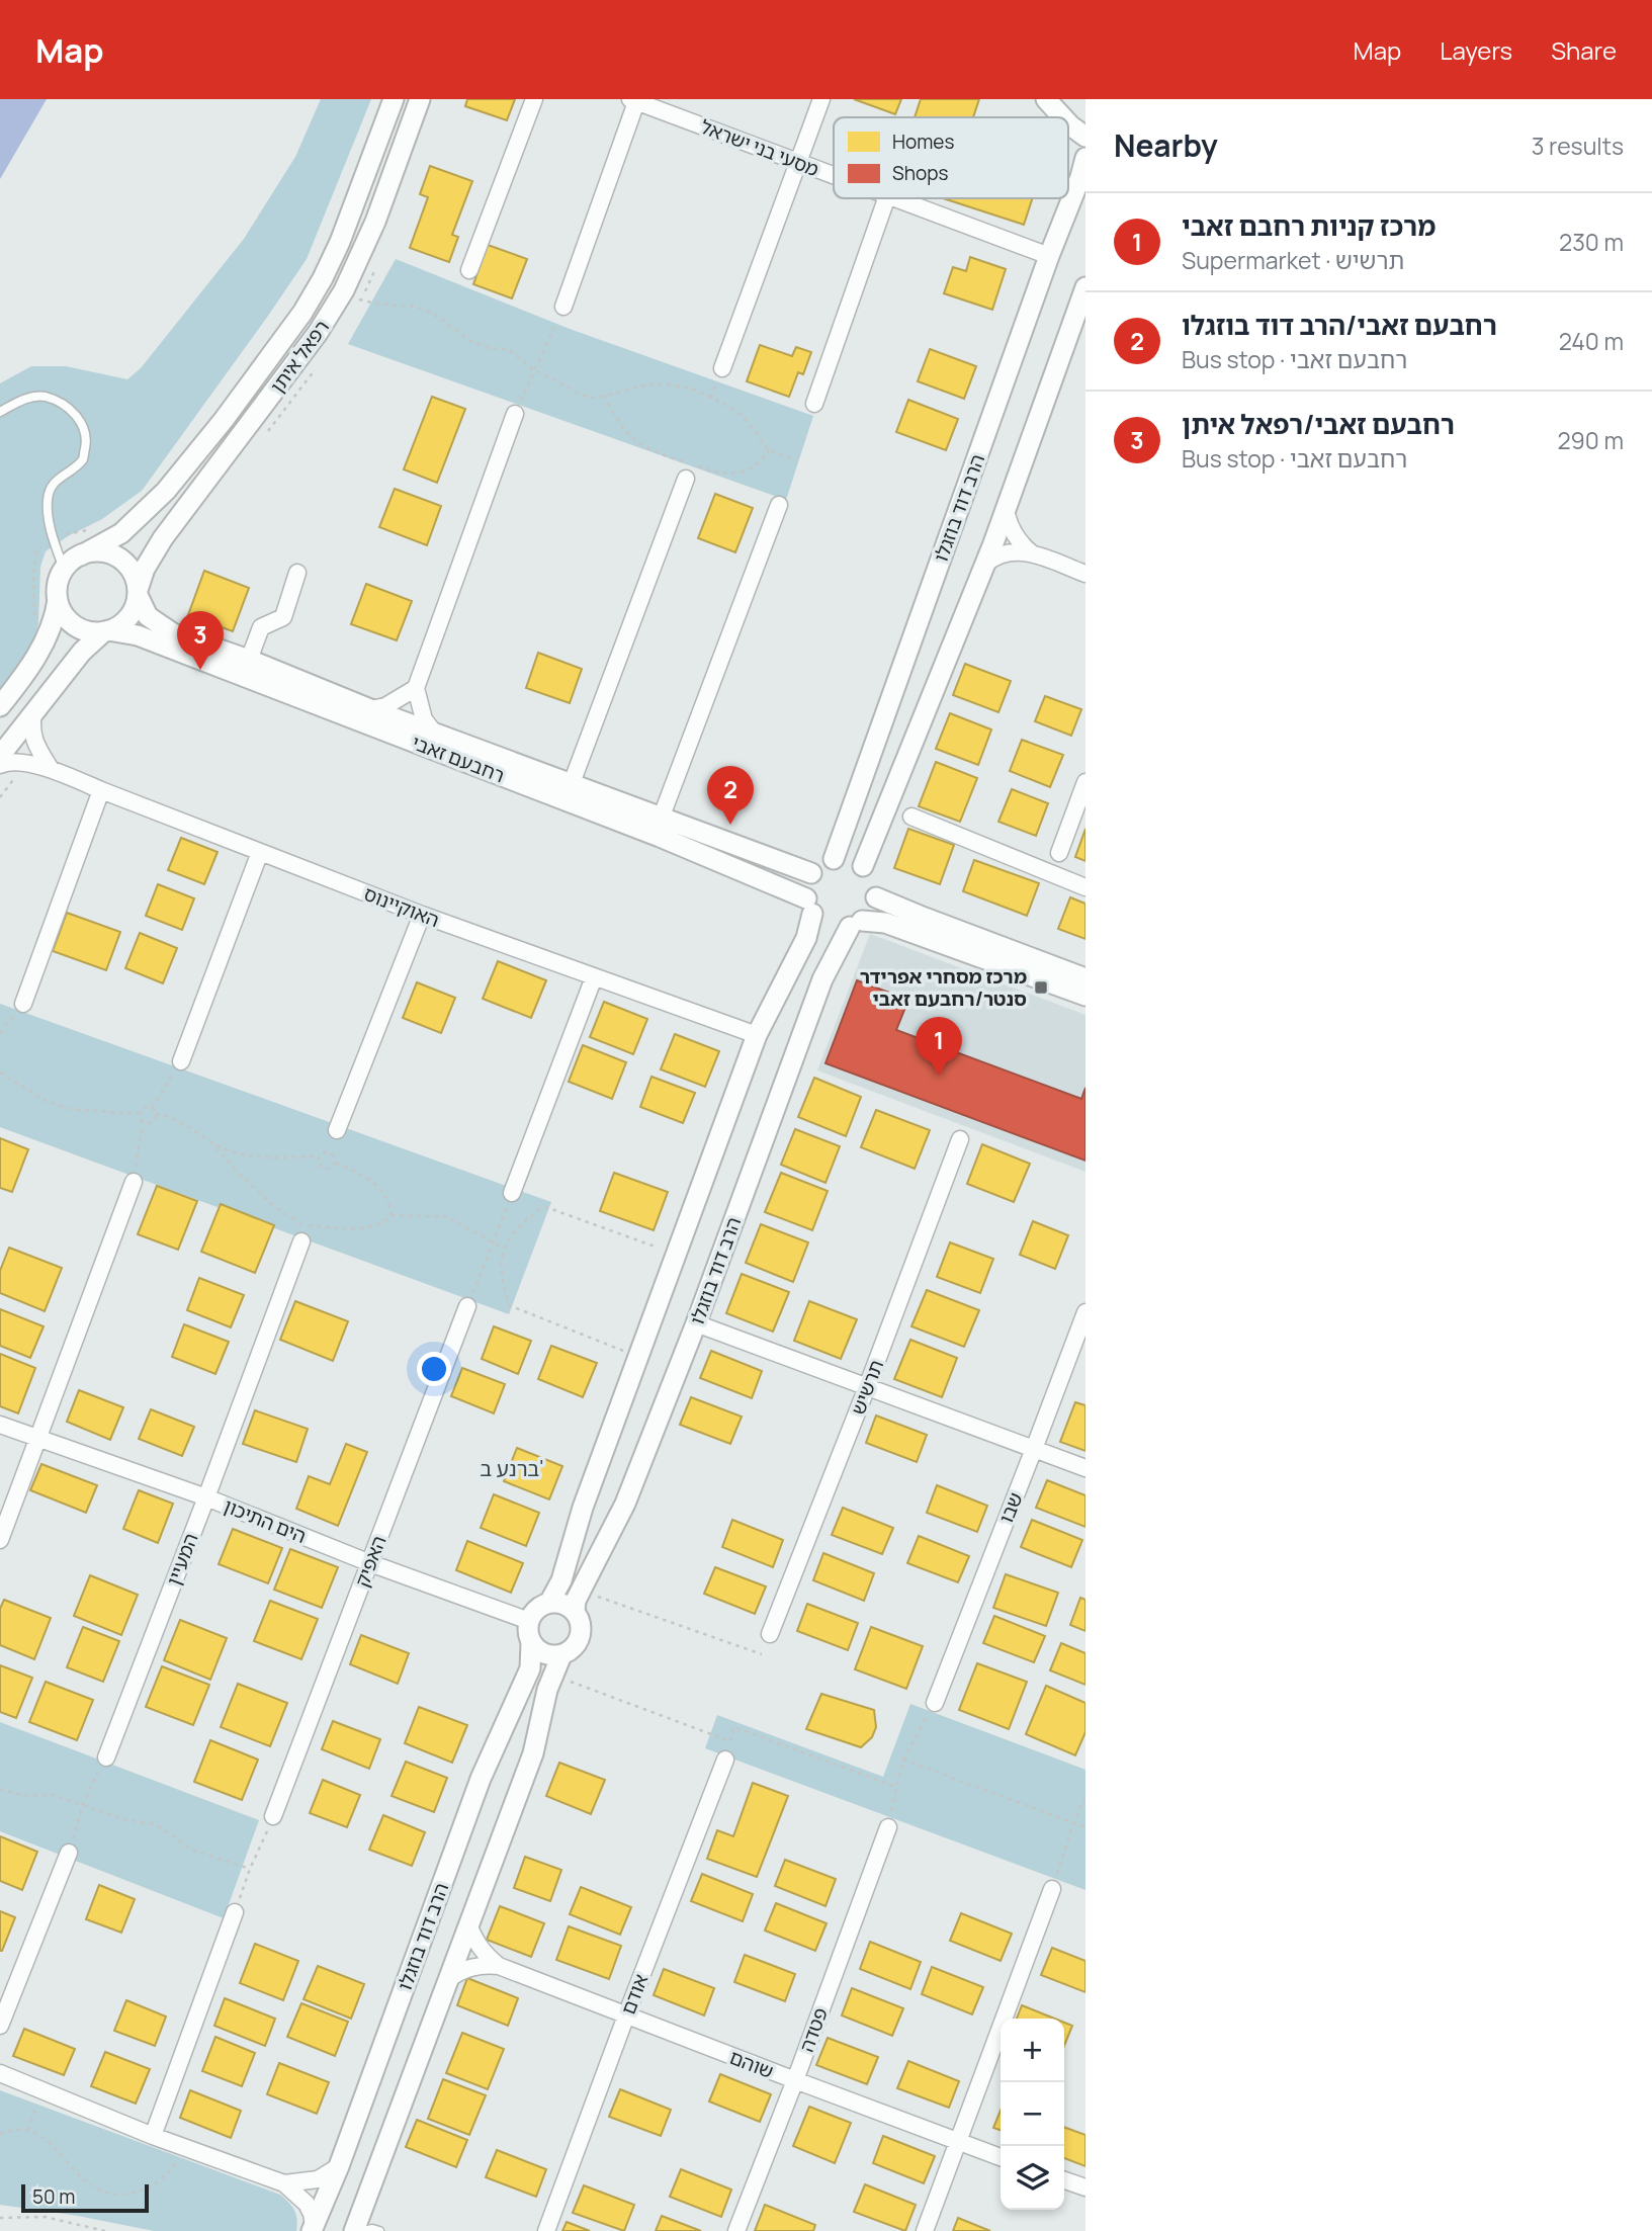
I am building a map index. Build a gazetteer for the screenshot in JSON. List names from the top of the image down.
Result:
{
  "streets": {
    "street": [
      "מסעי בני ישראל",
      "רפאל איתן",
      "הרב דוד בוזגלו",
      "רחבעם זאבי",
      "האוקיינוס",
      "תרשיש",
      "שבו",
      "הים התיכון",
      "המעיין",
      "האפיק",
      "אודם",
      "פטדה",
      "שוהם"
    ]
  },
  "crossings": [
    ["מסעי בני ישראל", "הרב דוד בוזגלו"],
    ["רפאל איתן", "רחבעם זאבי"],
    ["הרב דוד בוזגלו", "רחבעם זאבי"],
    ["הרב דוד בוזגלו", "הים התיכון"],
    ["הרב דוד בוזגלו", "שוהם"],
    ["הים התיכון", "המעיין"],
    ["הים התיכון", "האפיק"],
    ["אודם", "שוהם"],
    ["פטדה", "שוהם"]
  ],
  "districts": ["ברנע ב'"],
  "places": {
    "transit": ["מרכז מסחרי אפרידר סנטר/רחבעם זאבי"]
  },
  "legend": ["Homes", "Shops"],
  "scale_bar": "50 m",
  "page": {
    "header": "Map",
    "nav": ["Map", "Layers", "Share"],
    "heading": ["Nearby", "3 results"],
    "list": [
      {
        "mark": "1",
        "name": "מרכז קניות רחבם זאבי",
        "note": "Supermarket · תרשיש",
        "value": "230 m"
      },
      {
        "mark": "2",
        "name": "רחבעם זאבי/הרב דוד בוזגלו",
        "note": "Bus stop · רחבעם זאבי",
        "value": "240 m"
      },
      {
        "mark": "3",
        "name": "רחבעם זאבי/רפאל איתן",
        "note": "Bus stop · רחבעם זאבי",
        "value": "290 m"
      }
    ],
    "pins": ["3", "2", "1"],
    "map_buttons": ["+", "−"],
    "scale": "50 m"
  }
}
